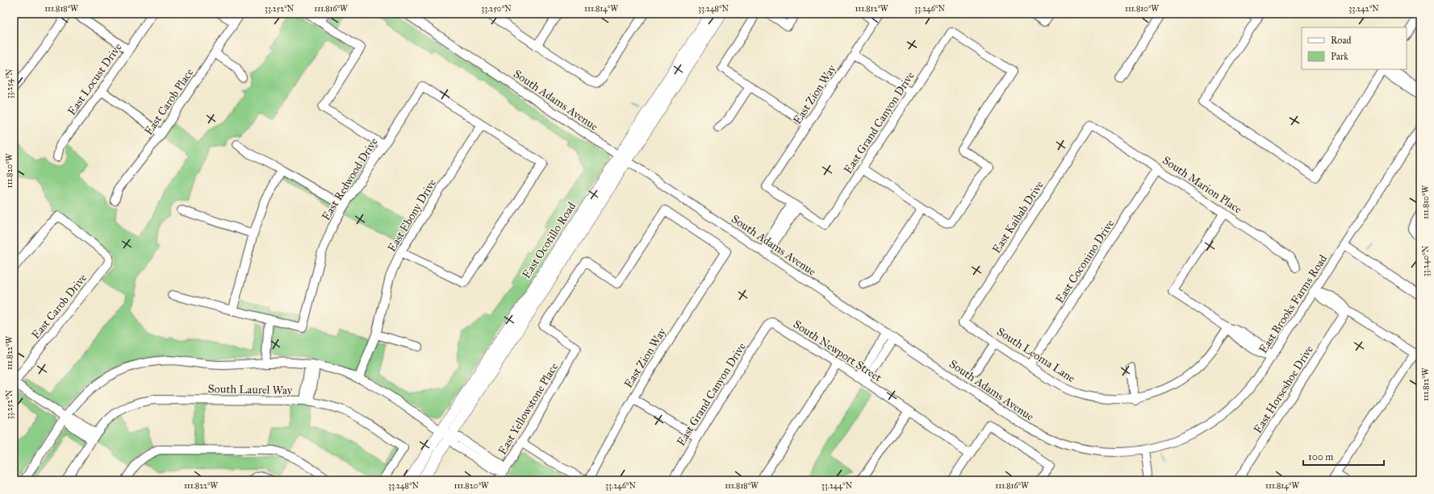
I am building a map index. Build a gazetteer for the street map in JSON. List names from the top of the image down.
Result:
{
  "streets": {
    "main road": ["East Ocotillo Road"],
    "street": [
      "East Locust Drive",
      "East Zion Way",
      "South Adams Avenue",
      "East Carob Place",
      "East Grand Canyon Drive",
      "East Redwood Drive",
      "South Marion Place",
      "East Ebony Drive",
      "East Kaibab Drive",
      "East Coconino Drive",
      "East Brooks Farms Road",
      "East Carob Drive",
      "South Newport Street",
      "South Leoma Lane",
      "South Laurel Way",
      "East Horseshoe Drive",
      "East Yellowstone Place"
    ]
  },
  "crossings": [
    ["East Zion Way", "East Grand Canyon Drive"],
    ["East Zion Way", "East Yellowstone Place"],
    ["South Adams Avenue", "East Ocotillo Road"],
    ["South Adams Avenue", "East Brooks Farms Road"],
    ["East Grand Canyon Drive", "South Newport Street"],
    ["East Redwood Drive", "East Ebony Drive"],
    ["South Marion Place", "East Kaibab Drive"],
    ["South Marion Place", "East Coconino Drive"],
    ["East Kaibab Drive", "South Leoma Lane"],
    ["East Coconino Drive", "South Leoma Lane"]
  ],
  "legend": ["Road", "Park"],
  "scale_bar": "100 m",
  "coordinates": [
    "111.818°W",
    "33.252°N",
    "111.816°W",
    "33.250°N",
    "111.814°W",
    "33.248°N",
    "111.812°W",
    "33.246°N",
    "111.810°W",
    "33.242°N",
    "33.254°N",
    "111.820°W",
    "33.240°N",
    "111.822°W",
    "33.244°N"
  ]
}
